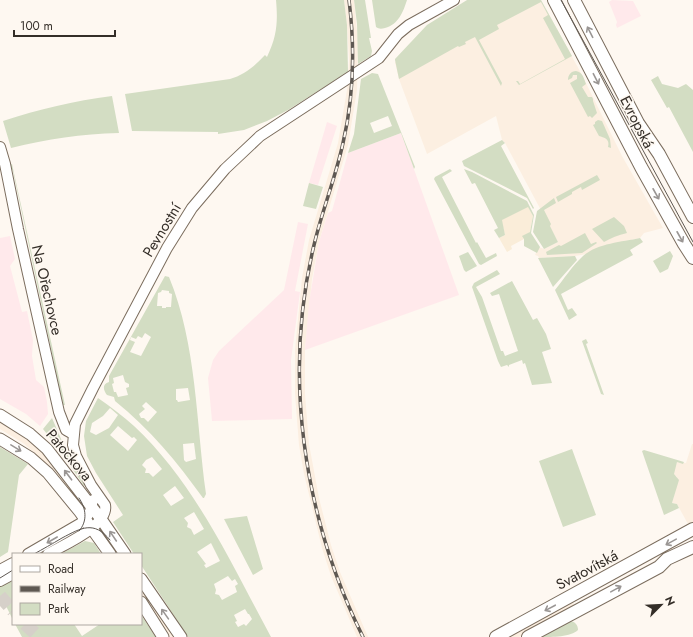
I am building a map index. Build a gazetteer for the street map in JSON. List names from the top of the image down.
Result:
{
  "streets": {
    "main road": ["Evropská", "Patočkova", "Svatovítská"],
    "street": ["Pevnostní", "Na Ořechovce"]
  },
  "crossings": [
    ["Pevnostní", "Na Ořechovce"],
    ["Pevnostní", "Patočkova"]
  ],
  "legend": ["Road", "Railway", "Park"],
  "scale_bar": "100 m",
  "north": "top right"
}
